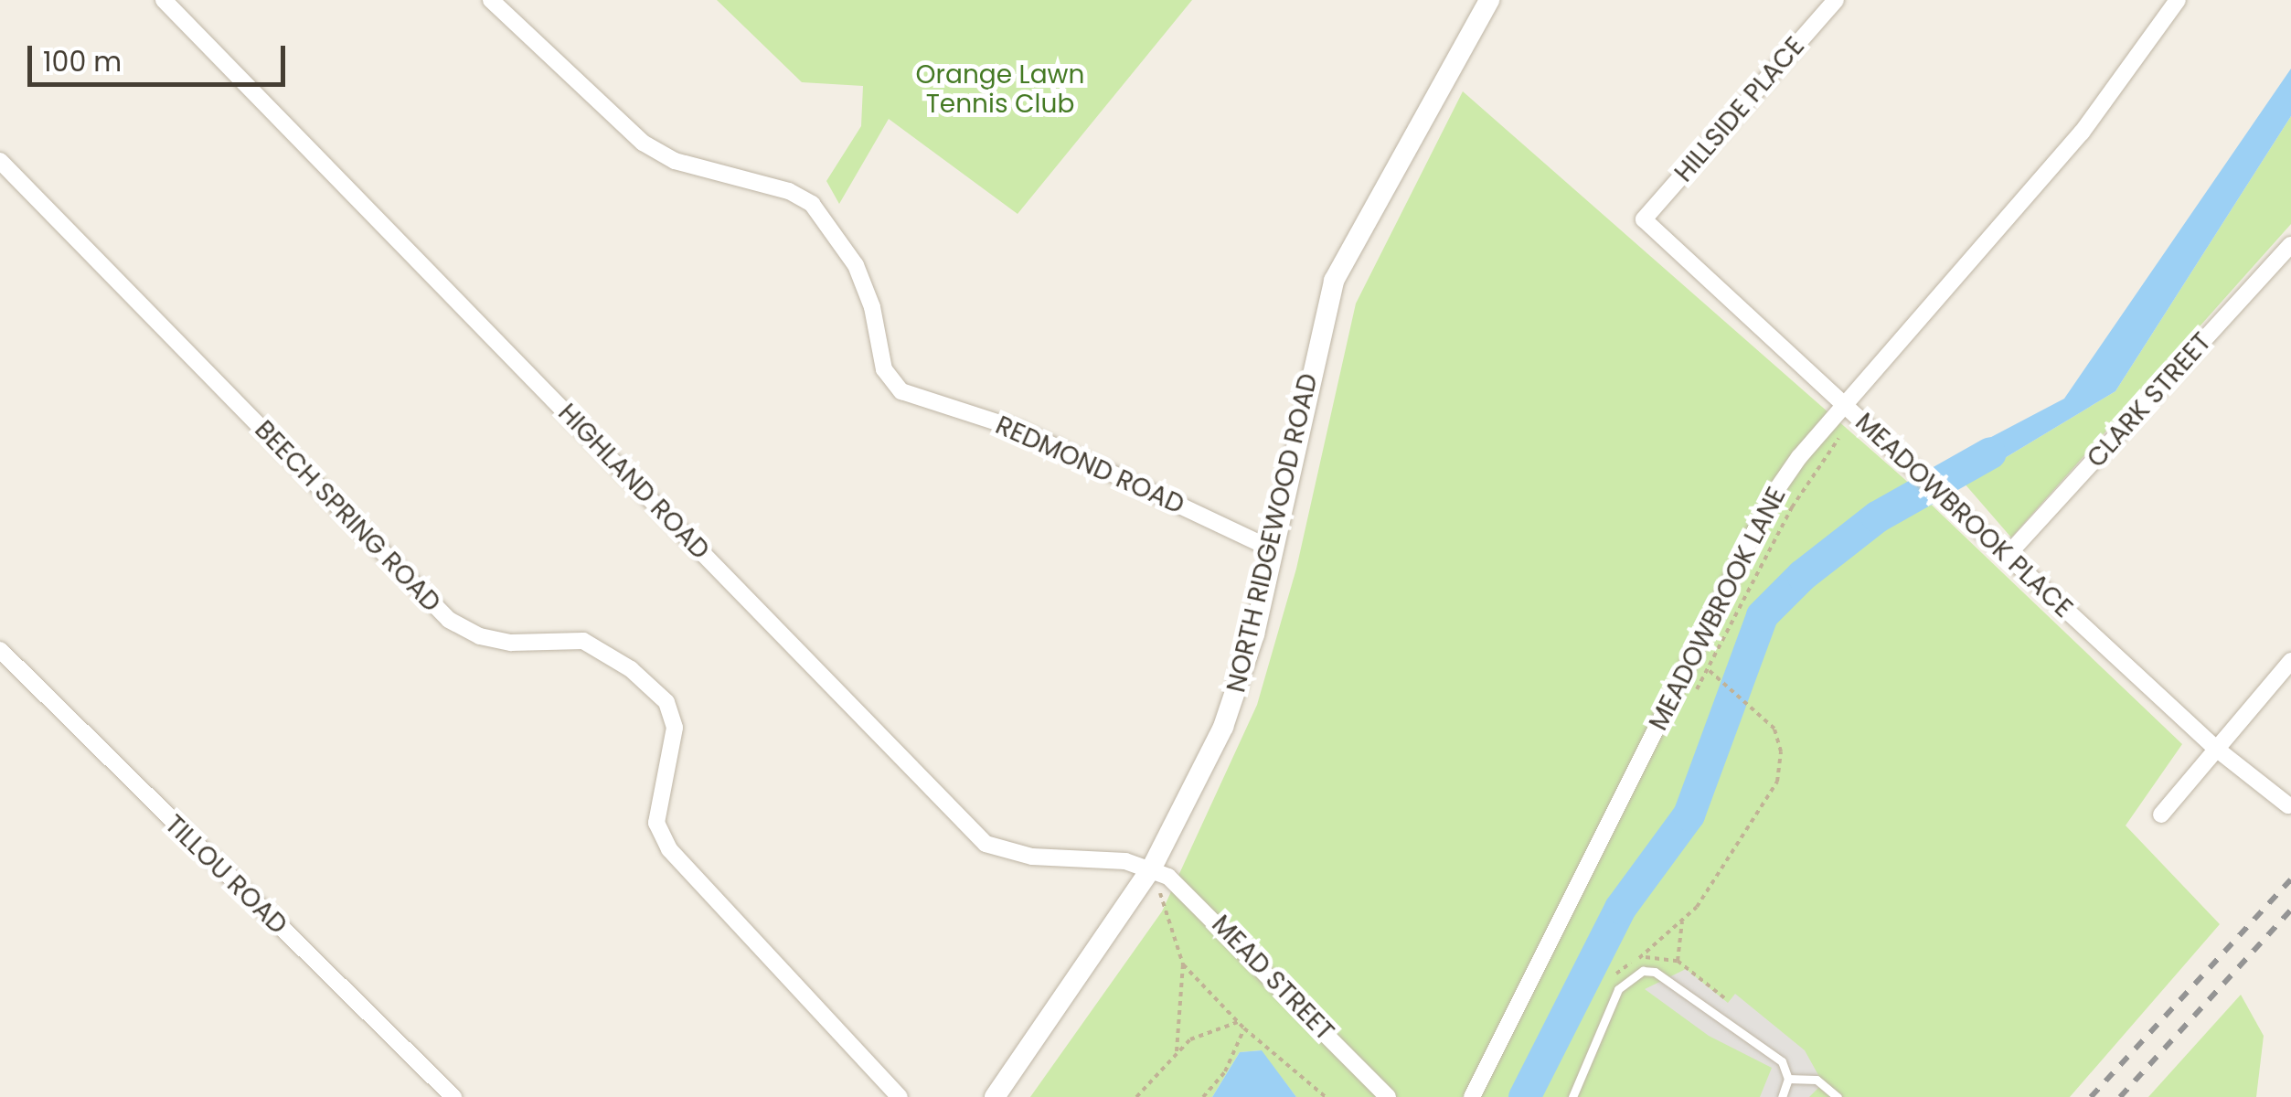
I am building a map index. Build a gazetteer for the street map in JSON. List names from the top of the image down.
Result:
{
  "streets": {
    "street": [
      "HILLSIDE PLACE",
      "CLARK STREET",
      "REDMOND ROAD",
      "HIGHLAND ROAD",
      "MEADOWBROOK PLACE",
      "BEECH SPRING ROAD",
      "NORTH RIDGEWOOD ROAD",
      "MEADOWBROOK LANE",
      "TILLOU ROAD",
      "MEAD STREET"
    ]
  },
  "crossings": [
    ["HILLSIDE PLACE", "MEADOWBROOK PLACE"],
    ["CLARK STREET", "MEADOWBROOK PLACE"],
    ["REDMOND ROAD", "NORTH RIDGEWOOD ROAD"],
    ["HIGHLAND ROAD", "NORTH RIDGEWOOD ROAD"],
    ["HIGHLAND ROAD", "MEAD STREET"],
    ["MEADOWBROOK PLACE", "MEADOWBROOK LANE"],
    ["NORTH RIDGEWOOD ROAD", "MEAD STREET"]
  ],
  "parks": ["Orange Lawn Tennis Club"],
  "scale_bar": "100 m"
}
